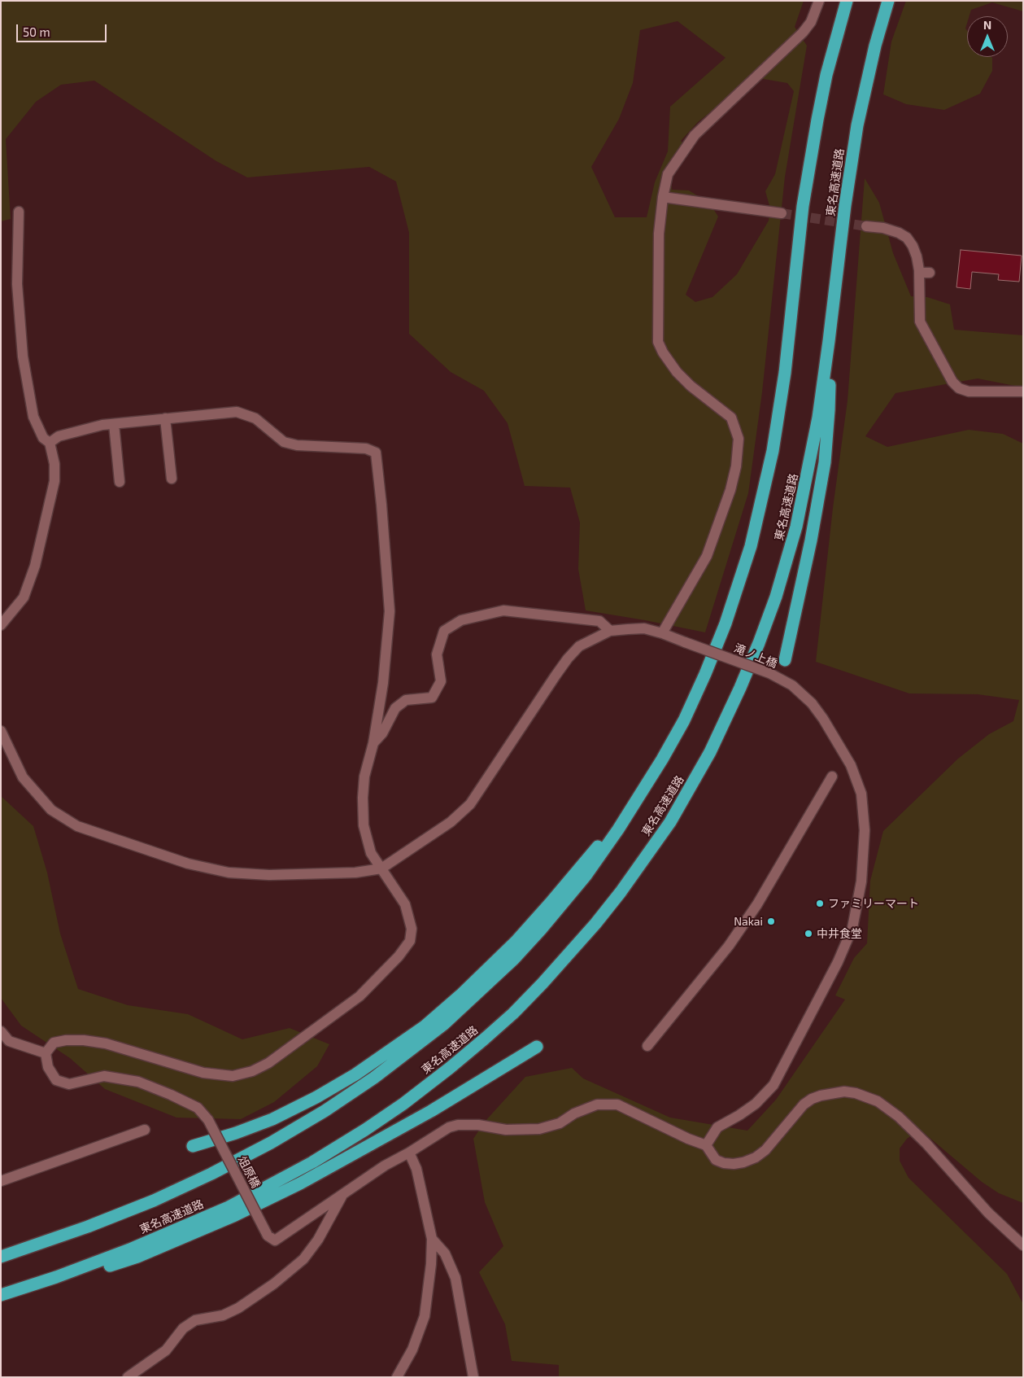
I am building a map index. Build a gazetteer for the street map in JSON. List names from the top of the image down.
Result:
{
  "streets": {
    "highway": ["東名高速道路"],
    "street": ["滝ノ上橋", "俎原橋"]
  },
  "places": ["ファミリーマート", "Nakai", "中井食堂"],
  "scale_bar": "50 m",
  "north": "top"
}
